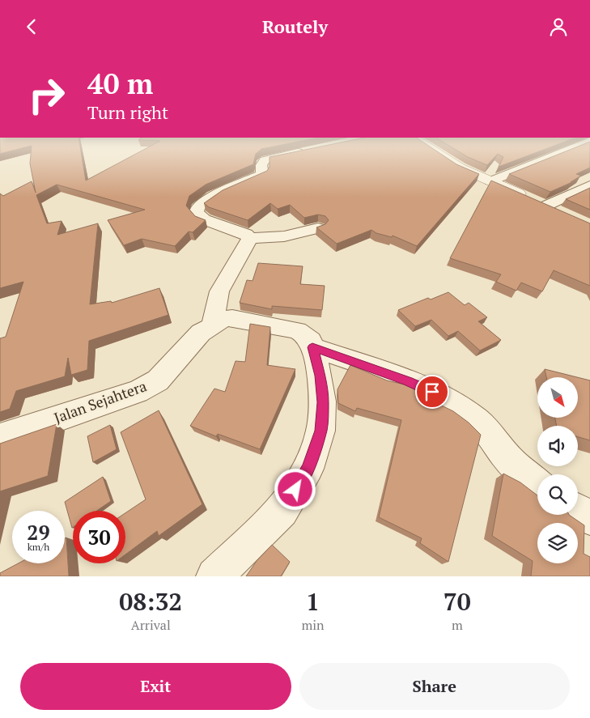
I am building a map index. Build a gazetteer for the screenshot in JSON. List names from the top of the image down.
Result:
{
  "streets": {
    "street": ["Jalan Sejahtera"]
  },
  "north": "bottom right",
  "page": {
    "header": "Routely",
    "turn": ["40 m", "Turn right"],
    "speed": "29 km/h",
    "limit": "30",
    "eta": [
      "08:32",
      "Arrival",
      "1",
      "min",
      "70",
      "m"
    ],
    "buttons": ["Exit", "Share"]
  }
}
